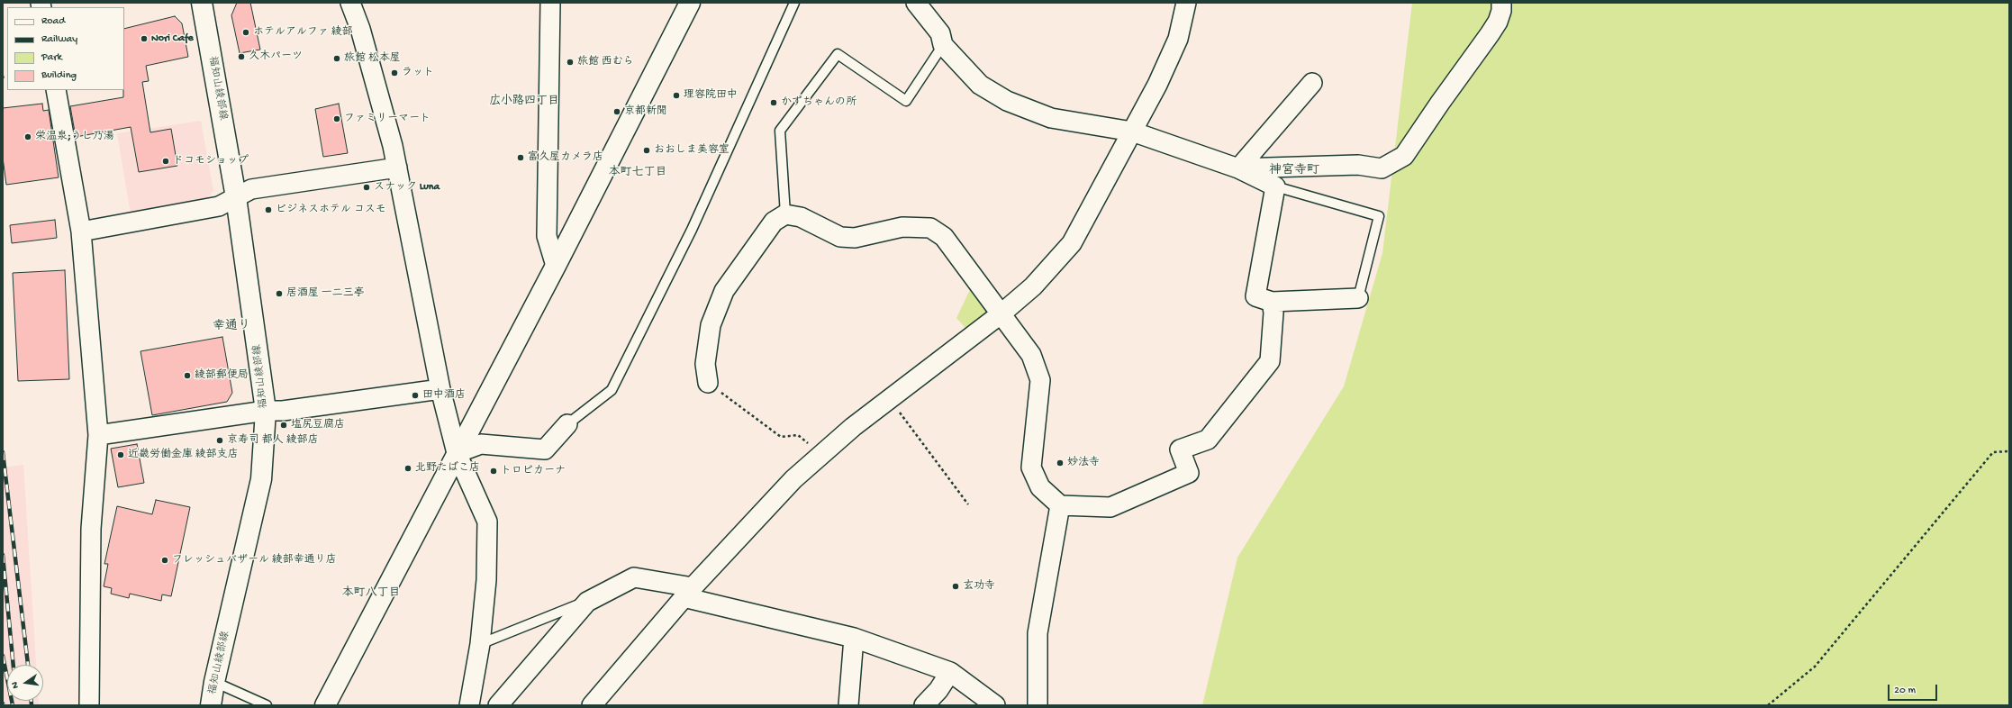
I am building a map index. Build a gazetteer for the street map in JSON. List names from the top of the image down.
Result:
{
  "streets": {
    "street": ["福知山綾部線"]
  },
  "districts": [
    "広小路四丁目",
    "神宮寺町",
    "本町七丁目",
    "幸通り",
    "本町八丁目"
  ],
  "places": [
    "ホテルアルファ 綾部",
    "Nori Cafe",
    "久木パーツ",
    "旅館 松本屋",
    "旅館 西むら",
    "ラット",
    "理容院田中",
    "かずちゃんの所",
    "京都新聞",
    "ファミリーマート",
    "栄温泉;うし乃湯",
    "おおしま美容室",
    "富久屋カメラ店",
    "ドコモショップ",
    "スナック Luna",
    "ビジネスホテル コスモ",
    "居酒屋 一二三亭",
    "綾部郵便局",
    "田中酒店",
    "塩尻豆腐店",
    "京寿司 都人 綾部店",
    "近畿労働金庫 綾部支店",
    "妙法寺",
    "北野たばこ店",
    "トロピカーナ",
    "フレッシュバザール 綾部幸通り店",
    "玄功寺"
  ],
  "legend": [
    "Road",
    "Railway",
    "Park",
    "Building"
  ],
  "scale_bar": "20 m",
  "north": "left"
}
